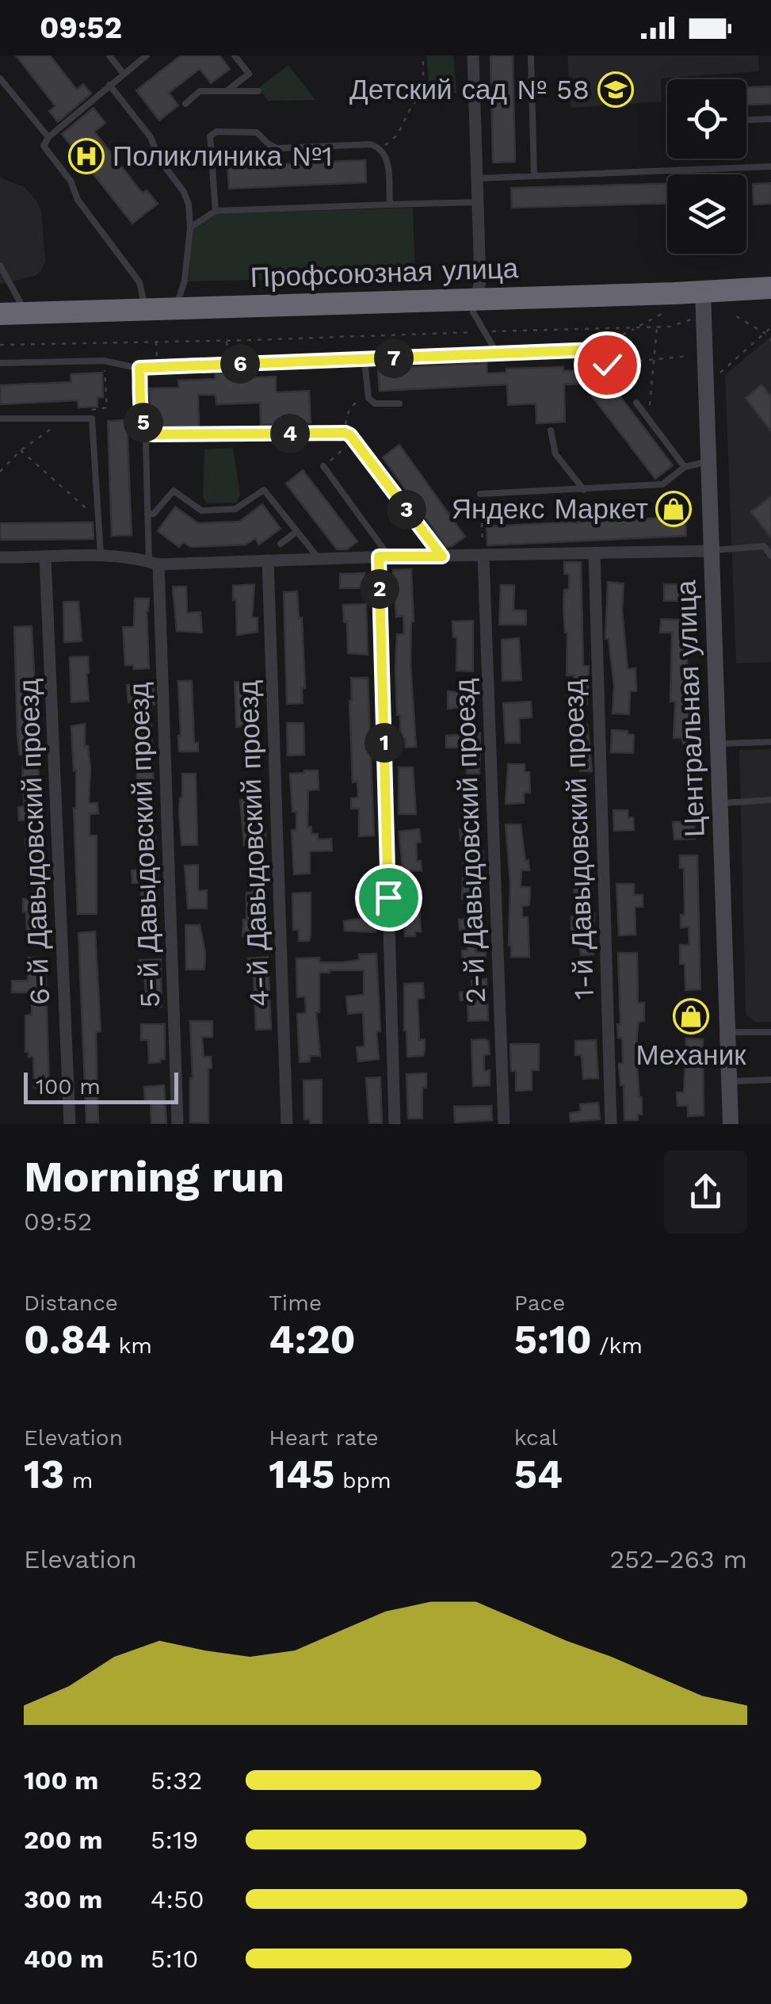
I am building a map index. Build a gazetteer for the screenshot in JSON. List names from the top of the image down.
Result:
{
  "streets": {
    "highway": ["Профсоюзная улица"],
    "street": [
      "Центральная улица",
      "1-й Давыдовский проезд",
      "2-й Давыдовский проезд",
      "6-й Давыдовский проезд",
      "4-й Давыдовский проезд",
      "5-й Давыдовский проезд"
    ]
  },
  "crossings": [
    ["Профсоюзная улица", "Центральная улица"]
  ],
  "places": {
    "school or university": ["Детский сад № 58"],
    "hospital": ["Поликлиника №1"],
    "shop": ["Яндекс Маркет", "Механик"]
  },
  "scale_bar": "100 m",
  "page": {
    "status": "09:52",
    "pins": [
      "7",
      "6",
      "5",
      "4",
      "3",
      "2",
      "1"
    ],
    "scale": "100 m",
    "heading": ["Morning run", "09:52"],
    "stats": [
      ["Distance", "0.84 km"],
      ["Time", "4:20"],
      ["Pace", "5:10 /km"],
      ["Elevation", "13 m"],
      ["Heart rate", "145 bpm"],
      ["kcal", "54"]
    ],
    "chart": ["Elevation", "252–263 m"],
    "list": [
      {
        "name": "100 m",
        "note": "5:32"
      },
      {
        "name": "200 m",
        "note": "5:19"
      },
      {
        "name": "300 m",
        "note": "4:50"
      },
      {
        "name": "400 m",
        "note": "5:10"
      }
    ]
  }
}
